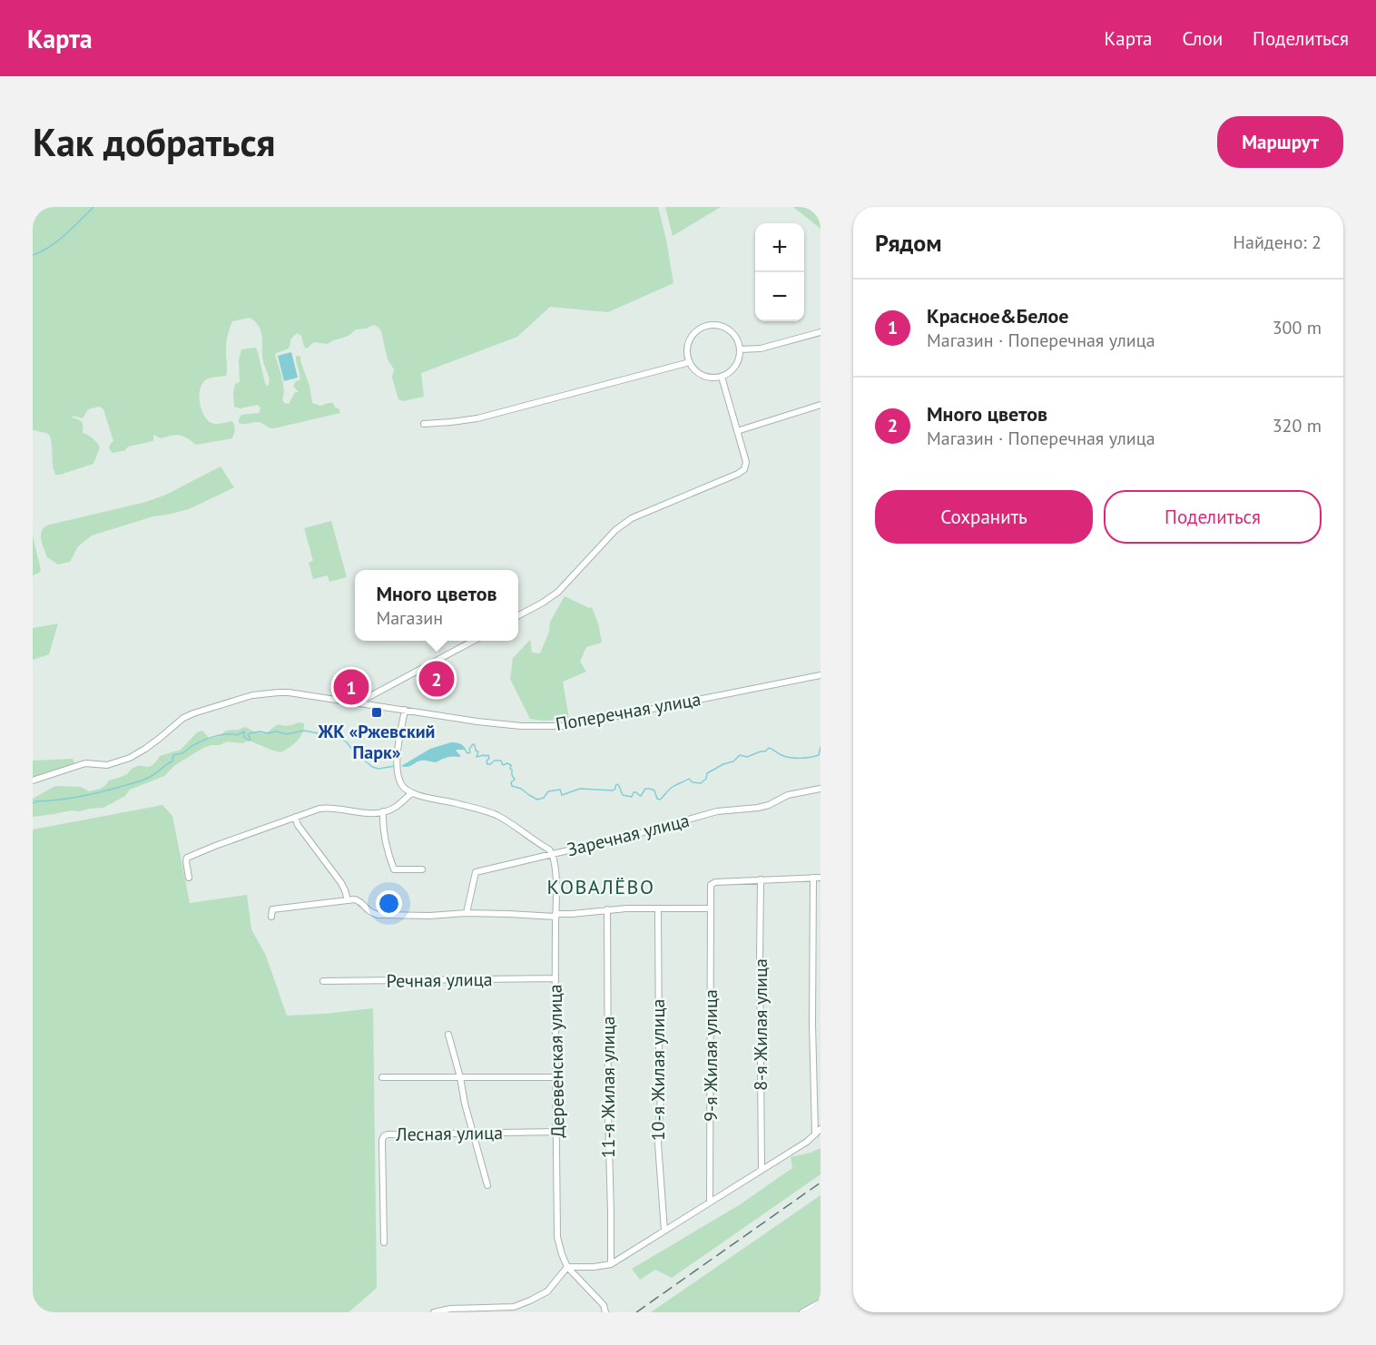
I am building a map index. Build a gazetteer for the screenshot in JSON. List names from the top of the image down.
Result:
{
  "streets": {
    "street": [
      "Поперечная улица",
      "Заречная улица",
      "Речная улица",
      "8-я Жилая улица",
      "9-я Жилая улица",
      "Деревенская улица",
      "10-я Жилая улица",
      "11-я Жилая улица",
      "Лесная улица"
    ]
  },
  "crossings": [
    ["Заречная улица", "Деревенская улица"],
    ["Речная улица", "Деревенская улица"],
    ["8-я Жилая улица", "9-я Жилая улица"],
    ["Деревенская улица", "Лесная улица"]
  ],
  "districts": ["КОВАЛЁВО"],
  "places": {
    "transit": ["ЖК «Ржевский Парк»"]
  },
  "page": {
    "header": "Карта",
    "nav": ["Карта", "Слои", "Поделиться"],
    "buttons": [
      "Маршрут",
      ["Сохранить", "Поделиться"]
    ],
    "title": "Как добраться",
    "heading": ["Рядом", "Найдено: 2"],
    "map_buttons": ["+", "−"],
    "list": [
      {
        "mark": "1",
        "name": "Красное&Белое",
        "note": "Магазин · Поперечная улица",
        "value": "300 m"
      },
      {
        "mark": "2",
        "name": "Много цветов",
        "note": "Магазин · Поперечная улица",
        "value": "320 m"
      }
    ],
    "popup": ["Много цветов", "Магазин"],
    "pins": ["2", "1"]
  }
}
